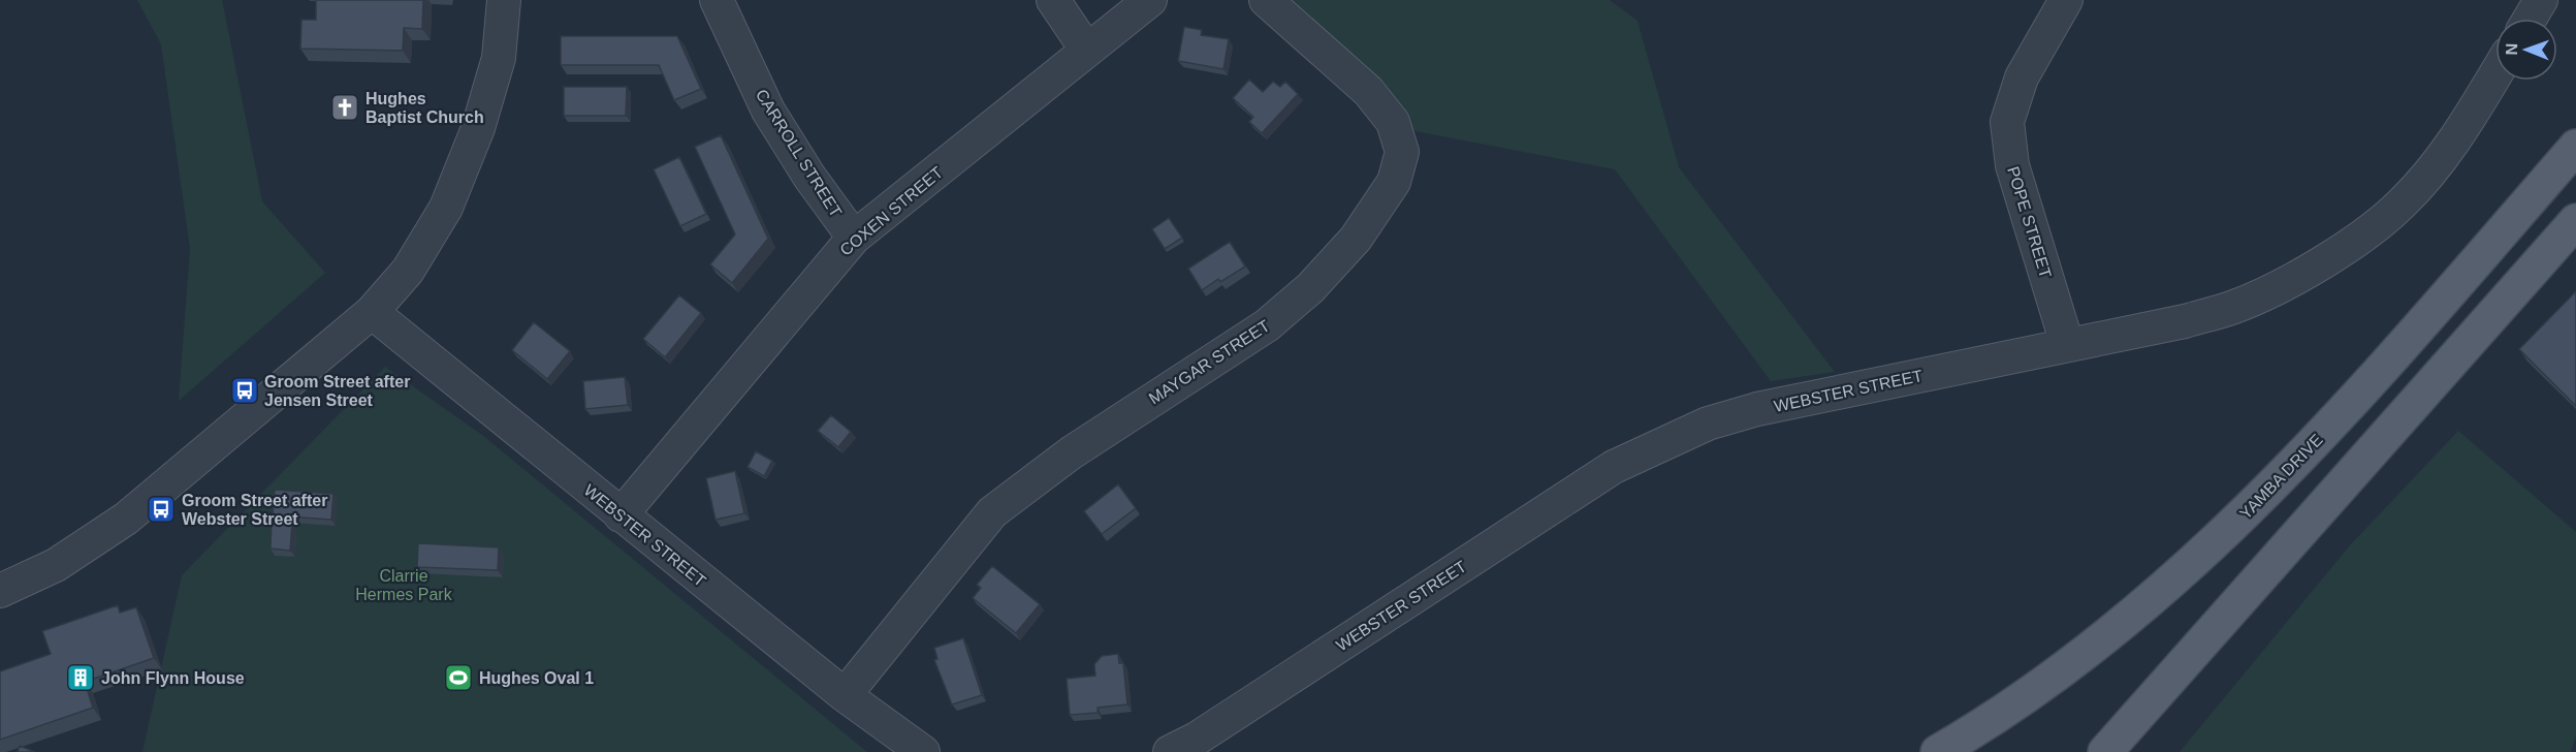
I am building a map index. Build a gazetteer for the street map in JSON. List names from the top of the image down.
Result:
{
  "streets": {
    "main road": ["YAMBA DRIVE"],
    "street": [
      "CARROLL STREET",
      "COXEN STREET",
      "POPE STREET",
      "MAYGAR STREET",
      "WEBSTER STREET"
    ]
  },
  "crossings": [
    ["CARROLL STREET", "COXEN STREET"],
    ["COXEN STREET", "WEBSTER STREET"],
    ["POPE STREET", "WEBSTER STREET"],
    ["MAYGAR STREET", "WEBSTER STREET"]
  ],
  "parks": ["Clarrie Hermes Park"],
  "places": {
    "church": ["Hughes Baptist Church"],
    "bus stop": ["Groom Street after Jensen Street", "Groom Street after Webster Street"],
    "building": ["John Flynn House"],
    "sports": ["Hughes Oval 1"]
  },
  "north": "left"
}
